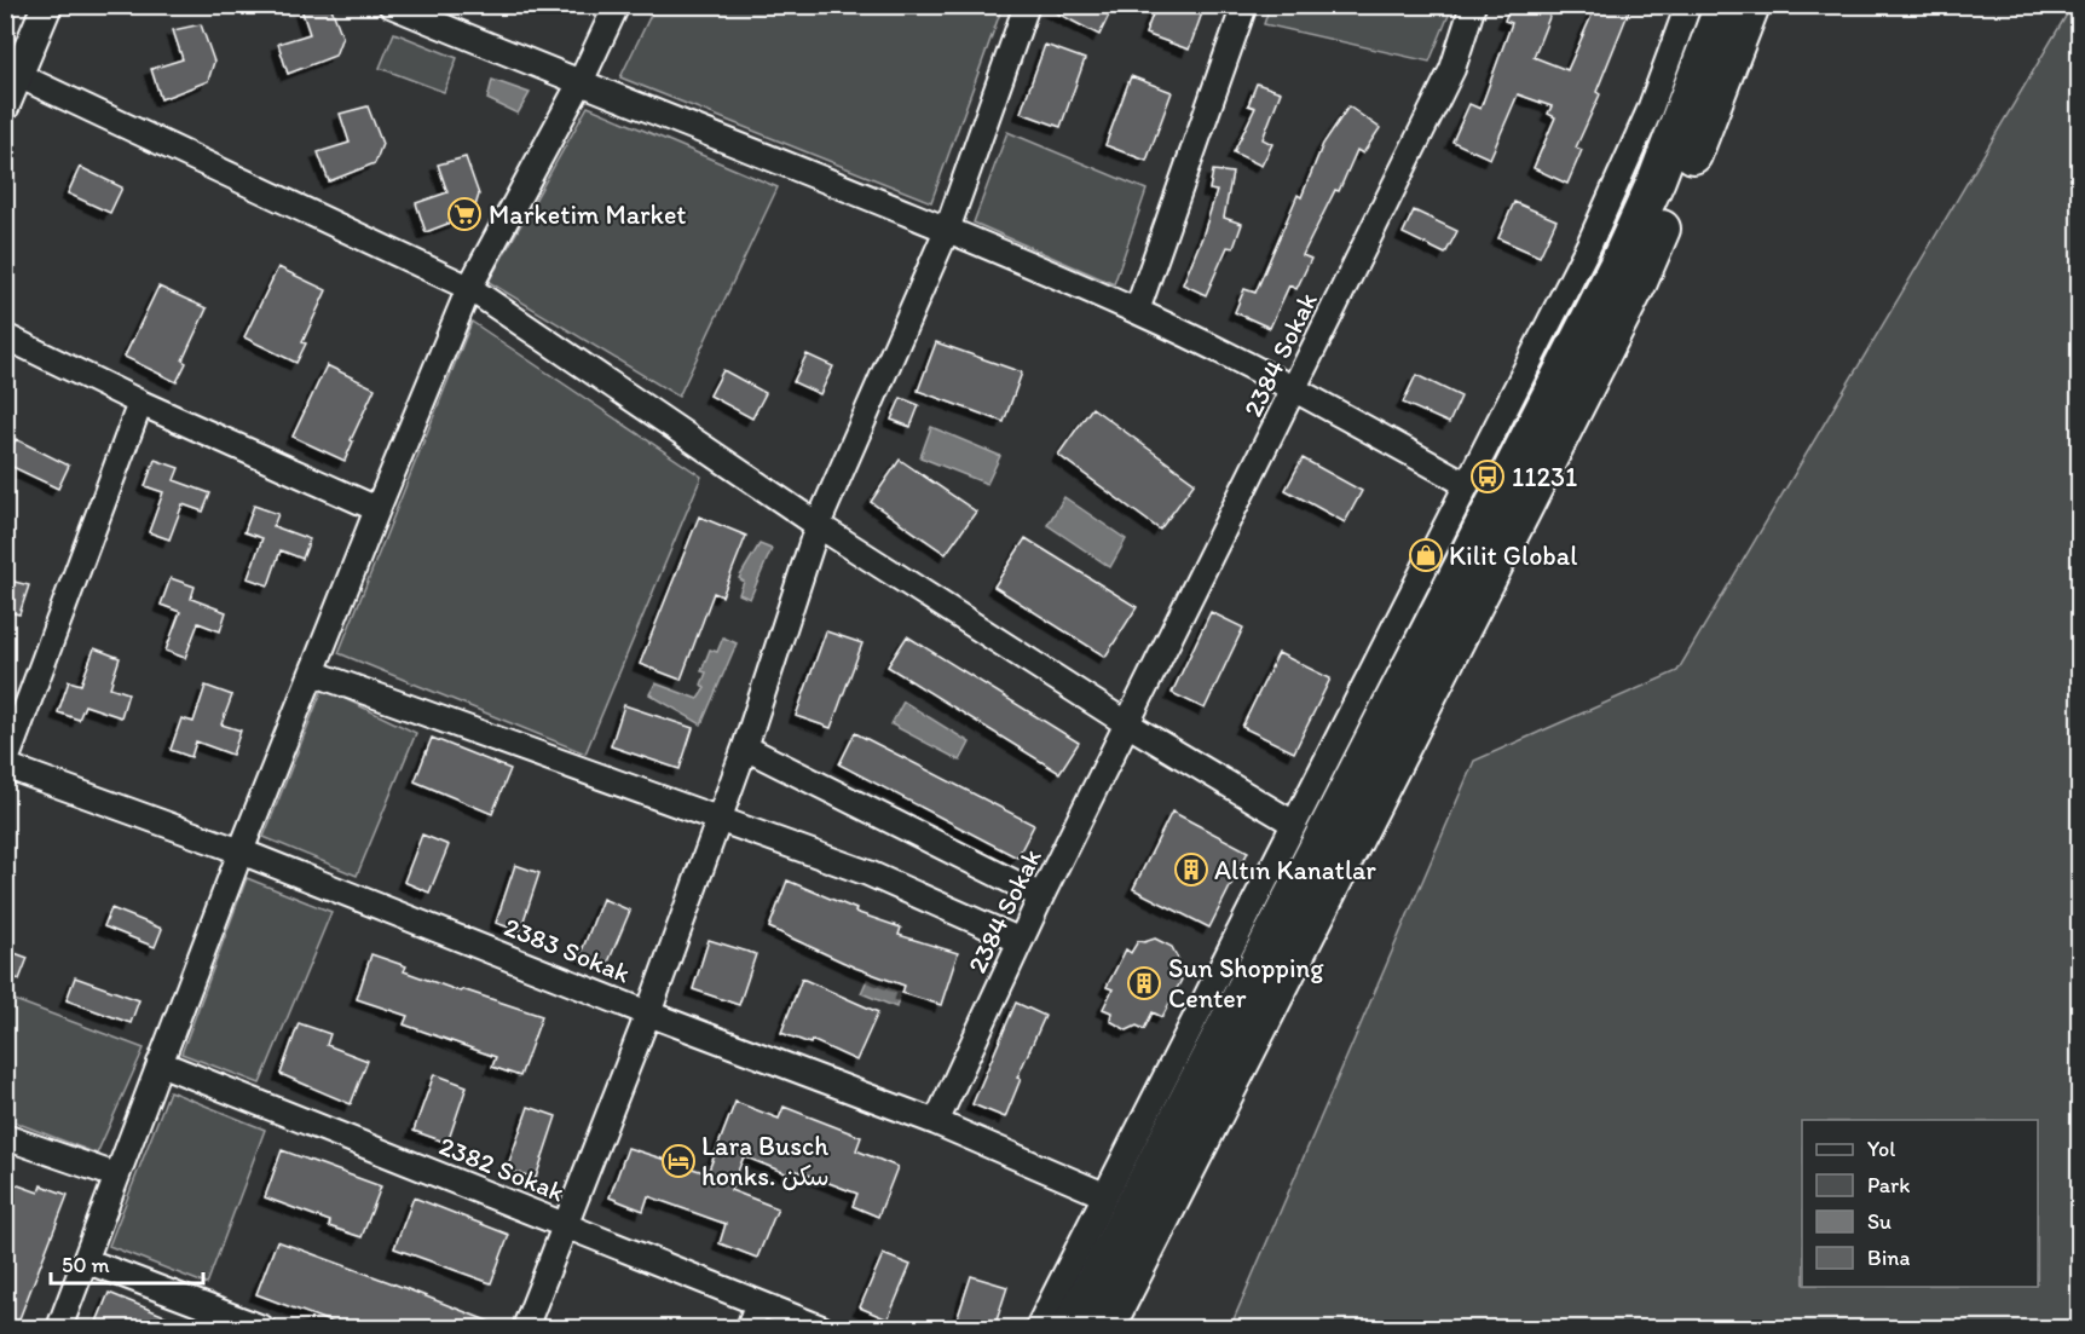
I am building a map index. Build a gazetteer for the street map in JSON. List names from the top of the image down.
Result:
{
  "streets": {
    "street": ["2384 Sokak", "2383 Sokak", "2382 Sokak"]
  },
  "crossings": [
    ["2384 Sokak", "2383 Sokak"]
  ],
  "places": {
    "supermarket": ["Marketim Market"],
    "bus stop": ["11231"],
    "shop": ["Kilit Global"],
    "building": ["Altın Kanatlar", "Sun Shopping Center"],
    "hotel": ["Lara Busch honks. سكن"]
  },
  "legend": [
    "Yol",
    "Park",
    "Su",
    "Bina"
  ],
  "scale_bar": "50 m"
}
